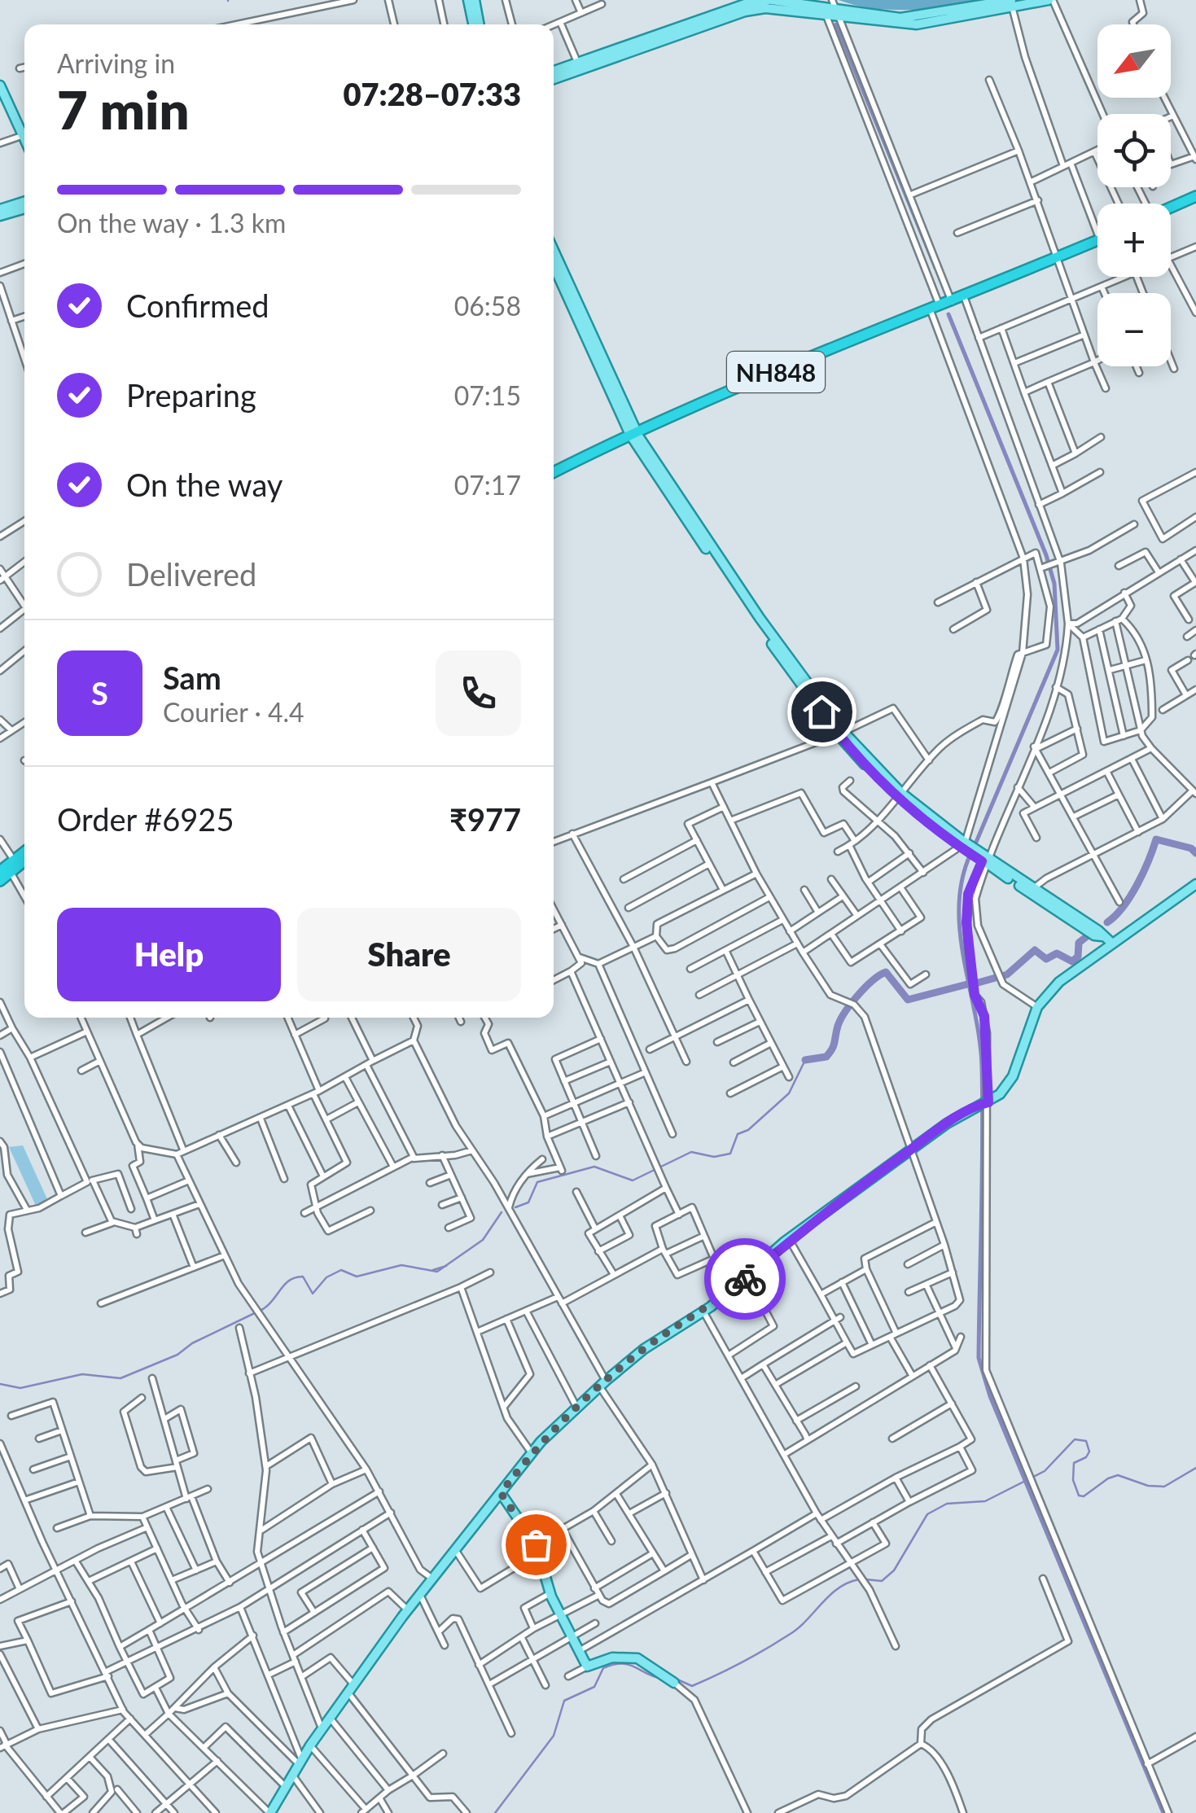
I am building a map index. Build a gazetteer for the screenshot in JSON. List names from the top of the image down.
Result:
{
  "streets": {
    "highway": ["NH848"]
  },
  "north": "bottom left",
  "page": {
    "map_buttons": ["+", "−"],
    "heading": ["7 min", "Arriving in", "07:28–07:33"],
    "panel": [
      "Sam",
      "Courier · 4.4",
      "Order #6925",
      "₹977"
    ],
    "bar": "On the way · 1.3 km",
    "list": [
      ["Confirmed", "06:58"],
      ["Preparing", "07:15"],
      ["On the way", "07:17"],
      "Delivered"
    ],
    "round": "S",
    "buttons": ["Help", "Share"]
  }
}
